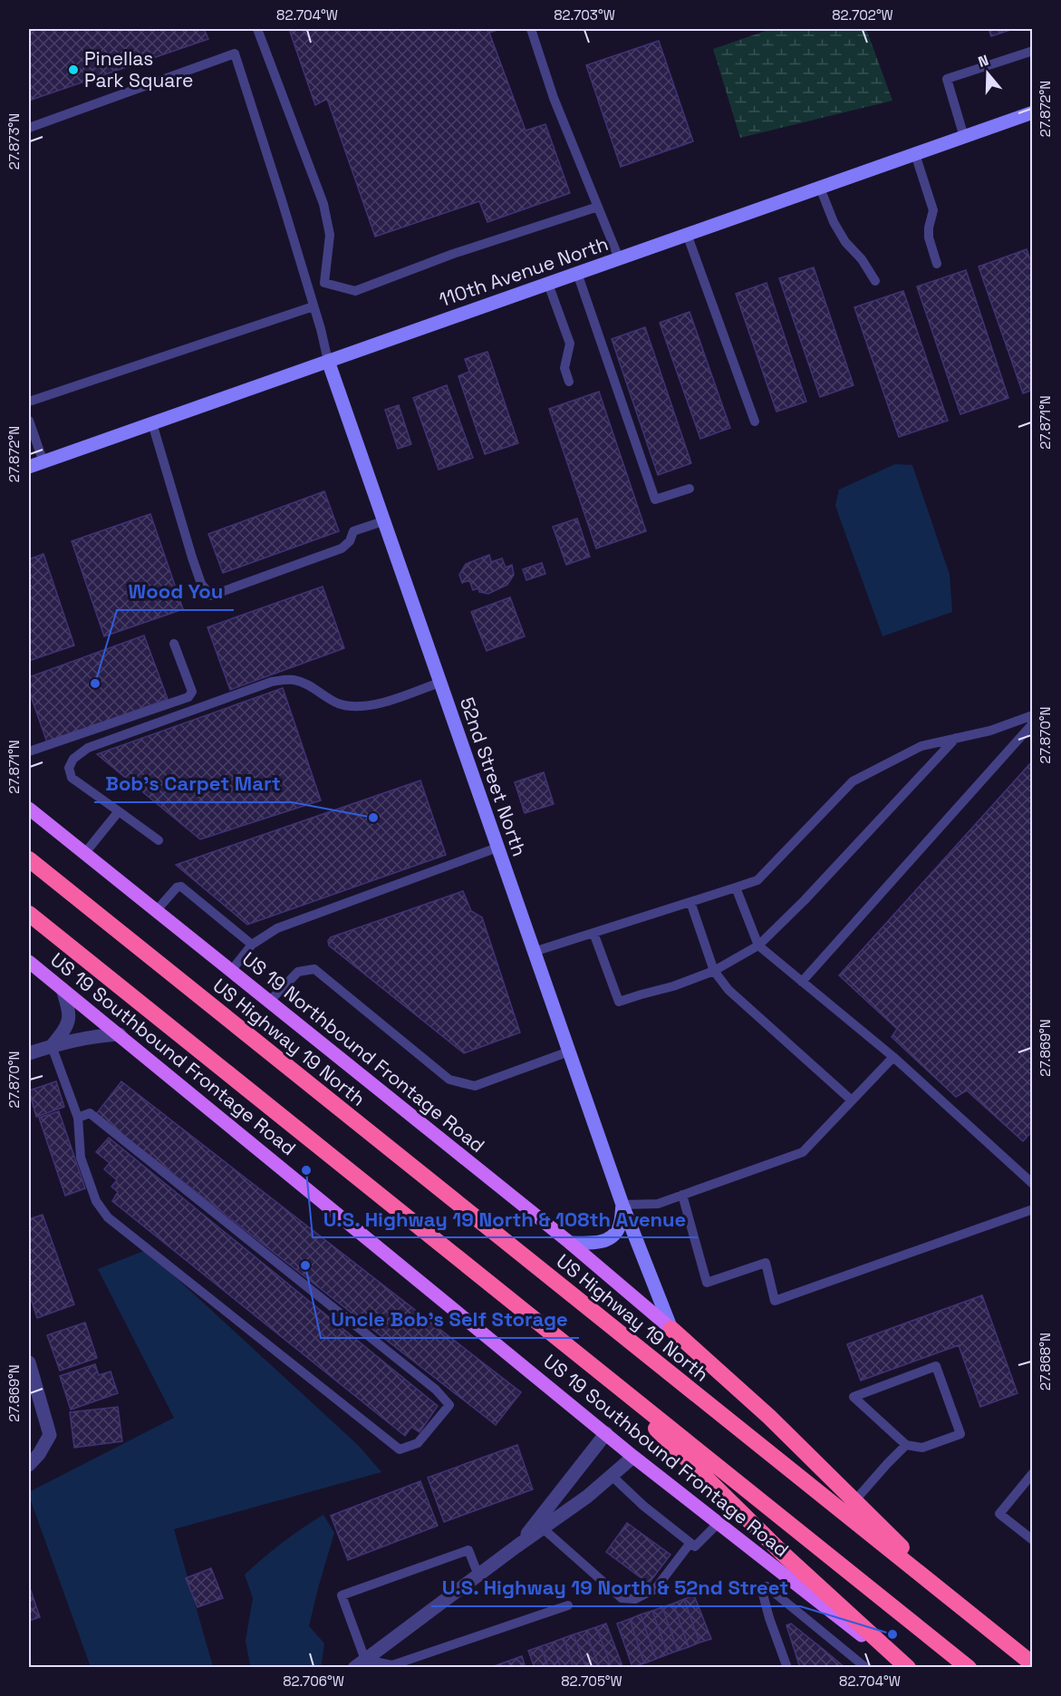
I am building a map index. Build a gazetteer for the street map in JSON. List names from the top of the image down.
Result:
{
  "streets": {
    "highway": ["US Highway 19 North"],
    "main road": ["US 19 Northbound Frontage Road", "US 19 Southbound Frontage Road"],
    "street": ["110th Avenue North", "52nd Street North"]
  },
  "crossings": [
    ["110th Avenue North", "52nd Street North"],
    ["52nd Street North", "US 19 Northbound Frontage Road"]
  ],
  "places": [
    "Pinellas Park Square",
    "Wood You",
    "Bob's Carpet Mart",
    "U.S. Highway 19 North & 108th Avenue",
    "Uncle Bob's Self Storage",
    "U.S. Highway 19 North & 52nd Street"
  ],
  "north": "top",
  "coordinates": [
    "82.704°W",
    "82.703°W",
    "82.702°W",
    "27.872°N",
    "27.873°N",
    "27.871°N",
    "27.870°N",
    "27.869°N",
    "27.868°N",
    "82.706°W",
    "82.705°W"
  ]
}
